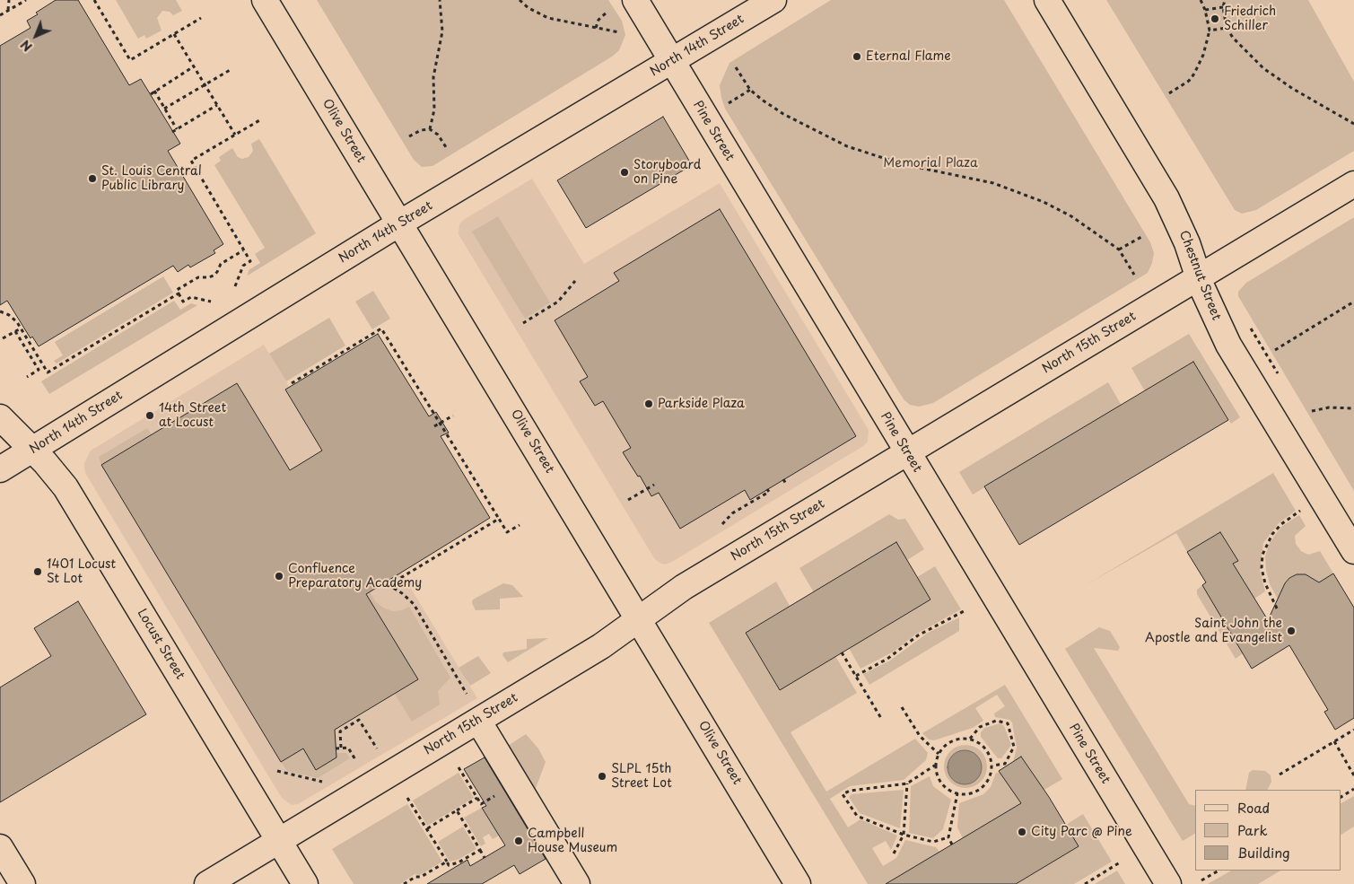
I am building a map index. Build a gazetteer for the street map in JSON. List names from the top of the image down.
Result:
{
  "streets": {
    "street": [
      "North 14th Street",
      "Olive Street",
      "Pine Street",
      "Chestnut Street",
      "North 15th Street",
      "Locust Street"
    ]
  },
  "crossings": [
    ["North 14th Street", "Olive Street"],
    ["North 14th Street", "Pine Street"],
    ["North 14th Street", "Locust Street"],
    ["Olive Street", "North 15th Street"],
    ["Pine Street", "North 15th Street"],
    ["Chestnut Street", "North 15th Street"],
    ["North 15th Street", "Locust Street"]
  ],
  "parks": ["Memorial Plaza"],
  "places": [
    "Friedrich Schiller",
    "Eternal Flame",
    "Storyboard on Pine",
    "St. Louis Central Public Library",
    "Parkside Plaza",
    "14th Street at Locust",
    "1401 Locust St Lot",
    "Confluence Preparatory Academy",
    "Saint John the Apostle and Evangelist",
    "SLPL 15th Street Lot",
    "City Parc @ Pine",
    "Campbell House Museum"
  ],
  "legend": ["Road", "Park", "Building"],
  "north": "bottom left"
}
